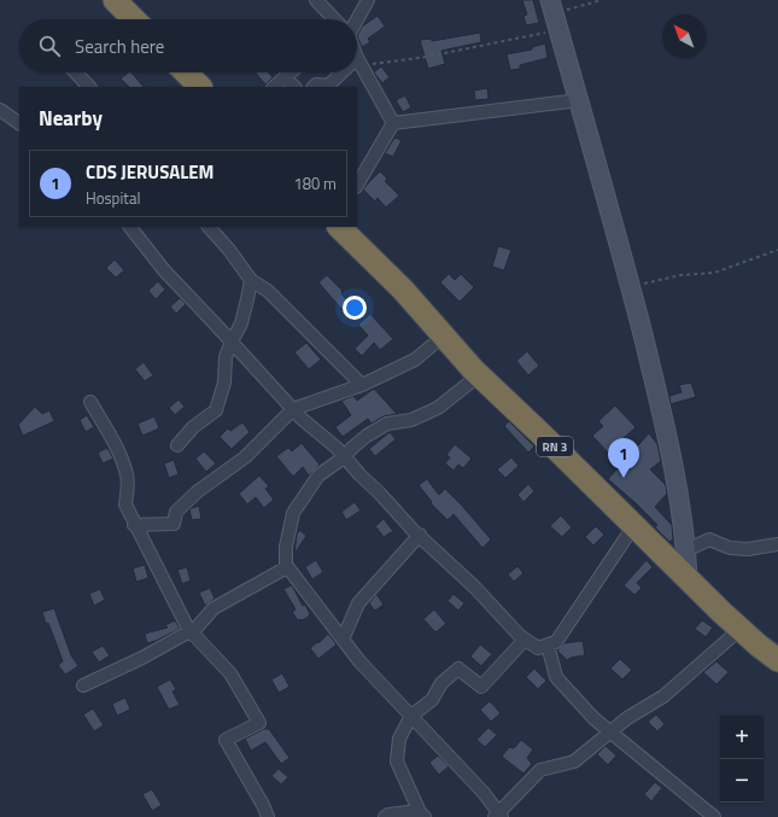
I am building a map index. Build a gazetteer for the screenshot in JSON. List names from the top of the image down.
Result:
{
  "streets": {
    "highway": ["RN 3"]
  },
  "north": "top left",
  "page": {
    "search": "Search here",
    "heading": "Nearby",
    "list": [
      {
        "mark": "1",
        "name": "CDS JERUSALEM",
        "note": "Hospital",
        "value": "180 m"
      }
    ],
    "pins": "1",
    "map_buttons": ["+", "−"]
  }
}
